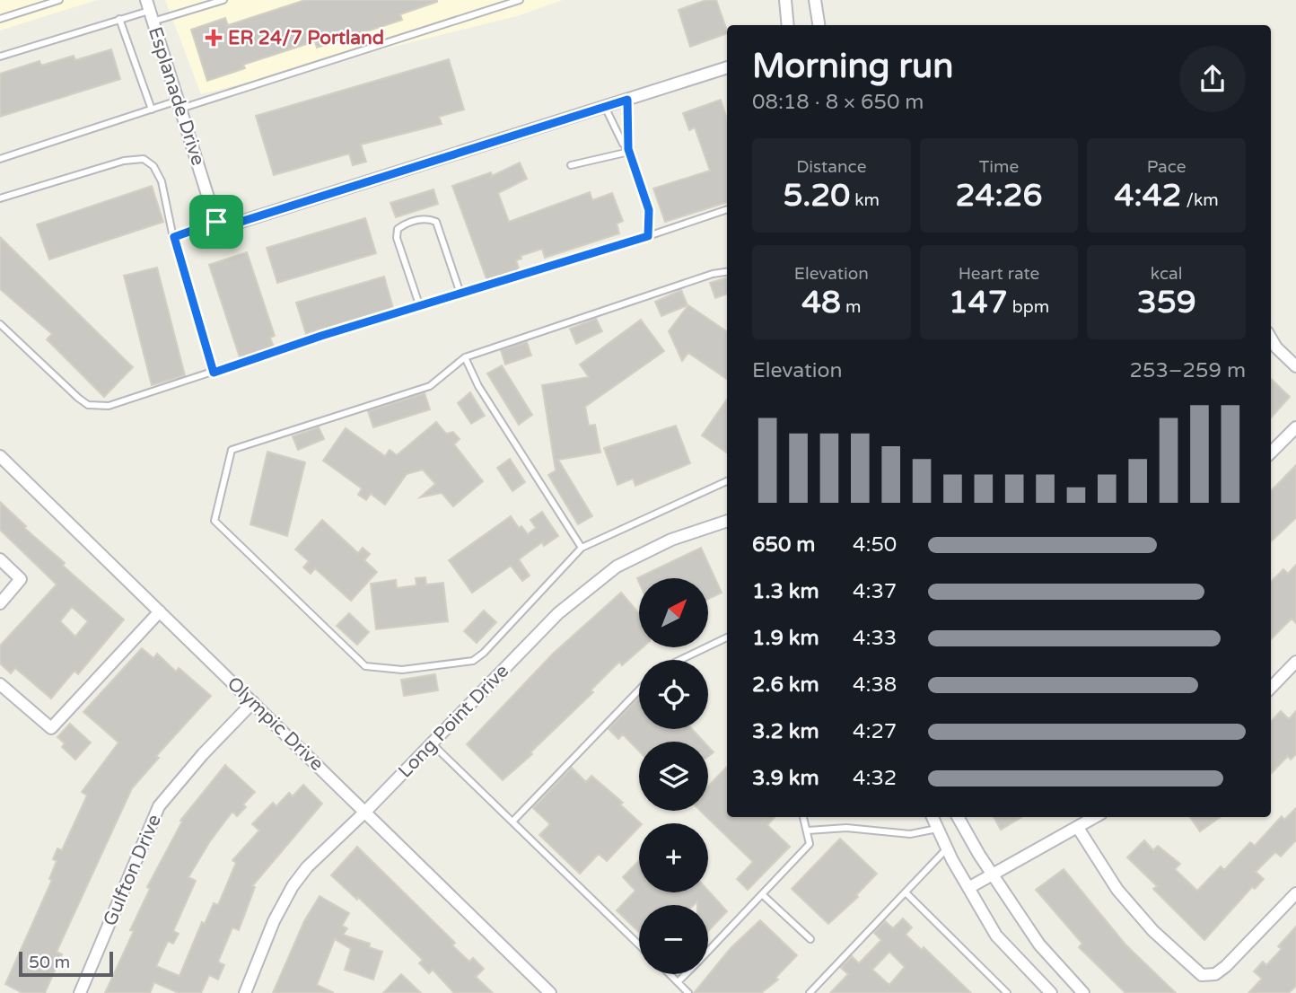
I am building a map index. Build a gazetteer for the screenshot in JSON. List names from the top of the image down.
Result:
{
  "streets": {
    "street": [
      "Esplanade Drive",
      "Long Point Drive",
      "Olympic Drive",
      "Gulfton Drive"
    ]
  },
  "crossings": [
    ["Long Point Drive", "Olympic Drive"],
    ["Olympic Drive", "Gulfton Drive"]
  ],
  "places": {
    "health": ["ER 24/7 Portland"]
  },
  "scale_bar": "50 m",
  "north": "top right",
  "page": {
    "heading": ["Morning run", "08:18 · 8 × 650 m"],
    "stats": [
      ["Distance", "5.20 km"],
      ["Time", "24:26"],
      ["Pace", "4:42 /km"],
      ["Elevation", "48 m"],
      ["Heart rate", "147 bpm"],
      ["kcal", "359"]
    ],
    "chart": ["Elevation", "253–259 m"],
    "list": [
      {
        "name": "650 m",
        "note": "4:50"
      },
      {
        "name": "1.3 km",
        "note": "4:37"
      },
      {
        "name": "1.9 km",
        "note": "4:33"
      },
      {
        "name": "2.6 km",
        "note": "4:38"
      },
      {
        "name": "3.2 km",
        "note": "4:27"
      },
      {
        "name": "3.9 km",
        "note": "4:32"
      }
    ],
    "map_buttons": ["+", "−"],
    "scale": "50 m"
  }
}
